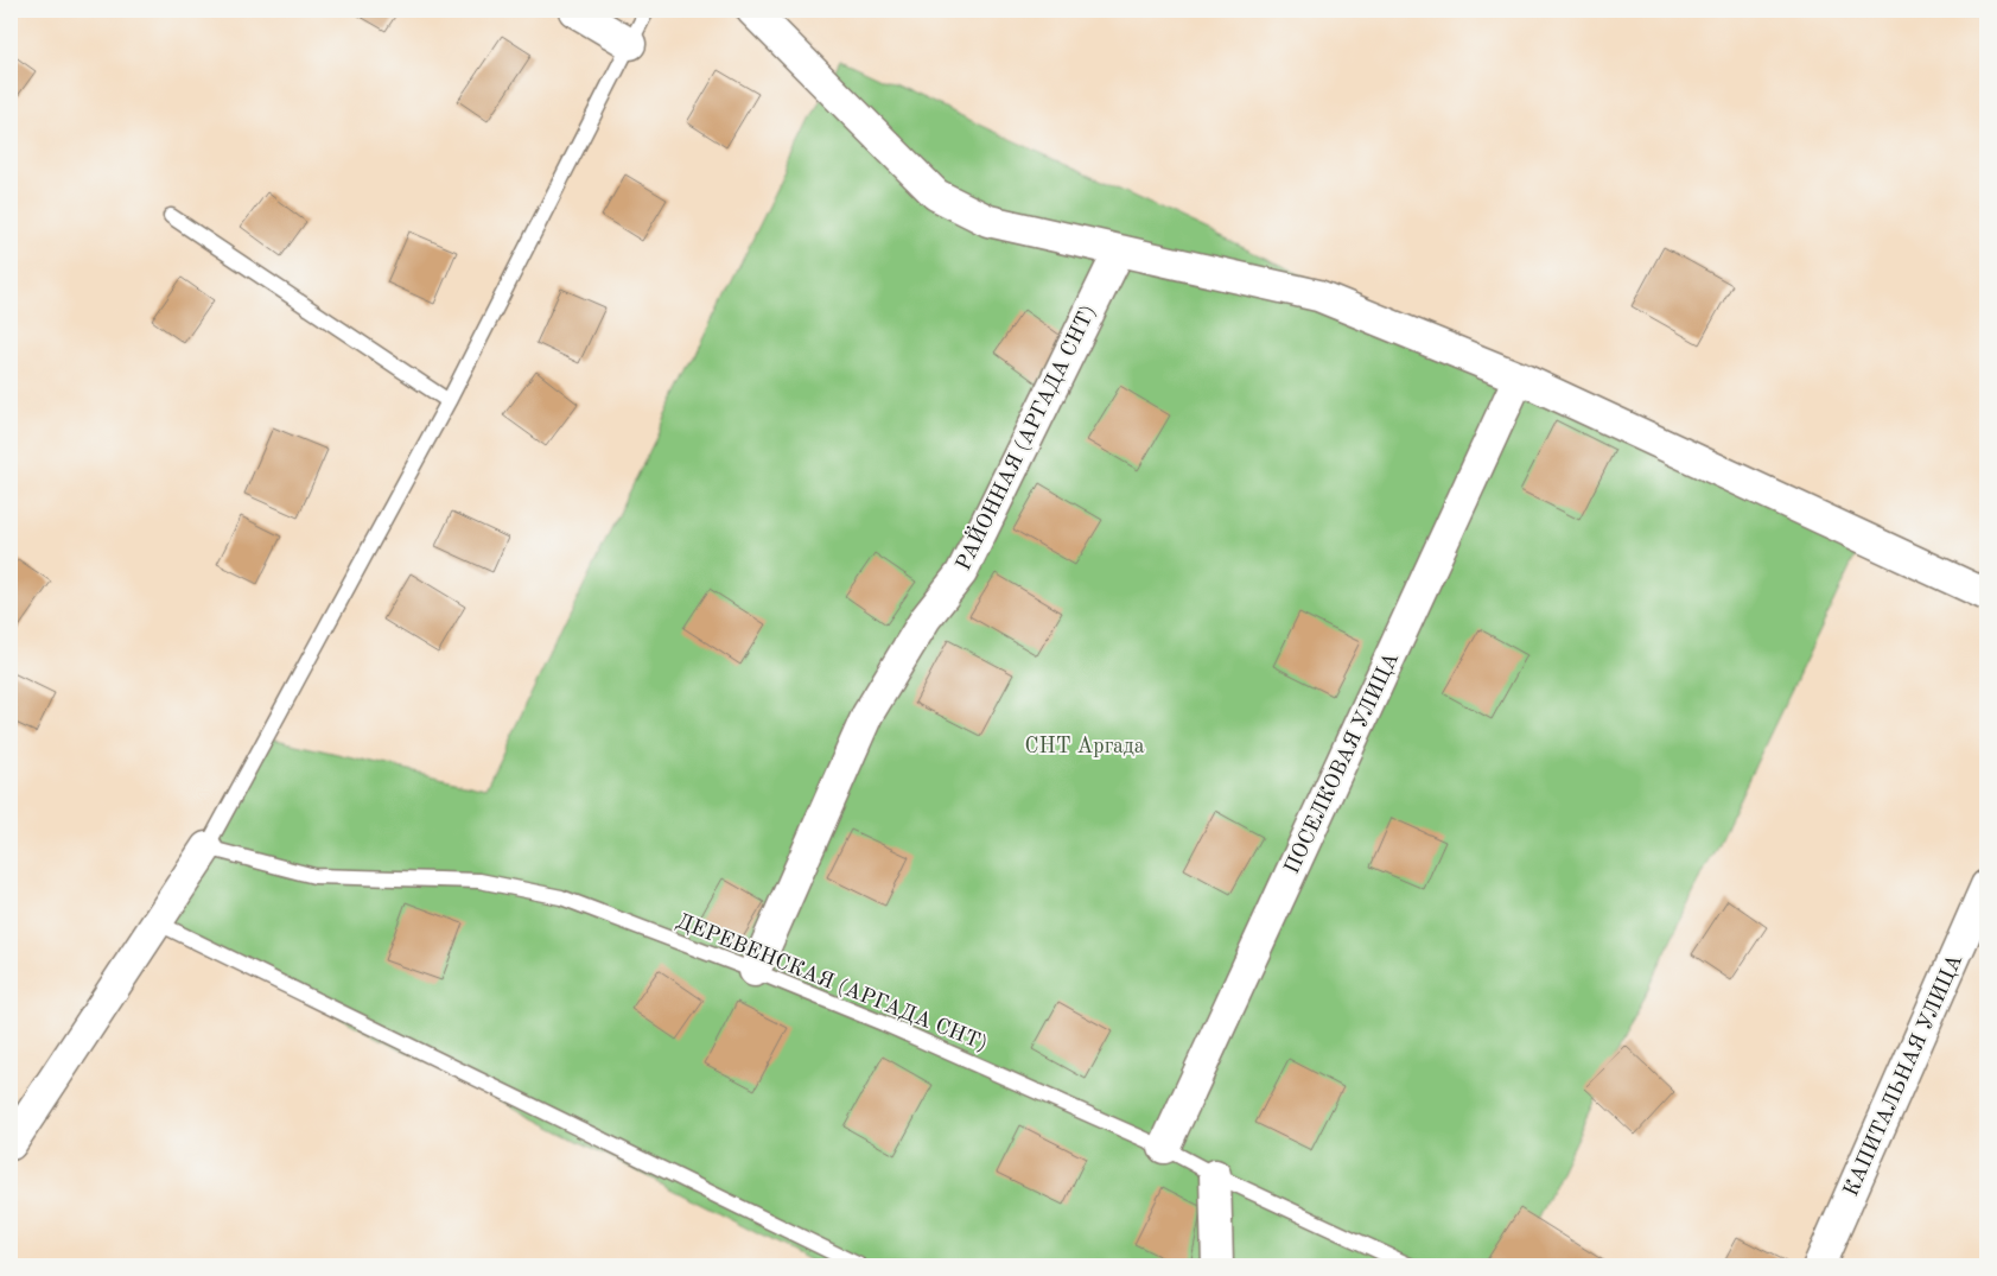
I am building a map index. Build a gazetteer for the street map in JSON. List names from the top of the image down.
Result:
{
  "streets": {
    "street": ["РАЙОННАЯ (АРГАДА СНТ)", "ПОСЕЛКОВАЯ УЛИЦА", "КАПИТАЛЬНАЯ УЛИЦА"],
    "lane": ["ДЕРЕВЕНСКАЯ (АРГАДА СНТ)"]
  },
  "crossings": [
    ["РАЙОННАЯ (АРГАДА СНТ)", "ДЕРЕВЕНСКАЯ (АРГАДА СНТ)"],
    ["ПОСЕЛКОВАЯ УЛИЦА", "ДЕРЕВЕНСКАЯ (АРГАДА СНТ)"]
  ],
  "parks": ["СНТ Аргада"]
}
